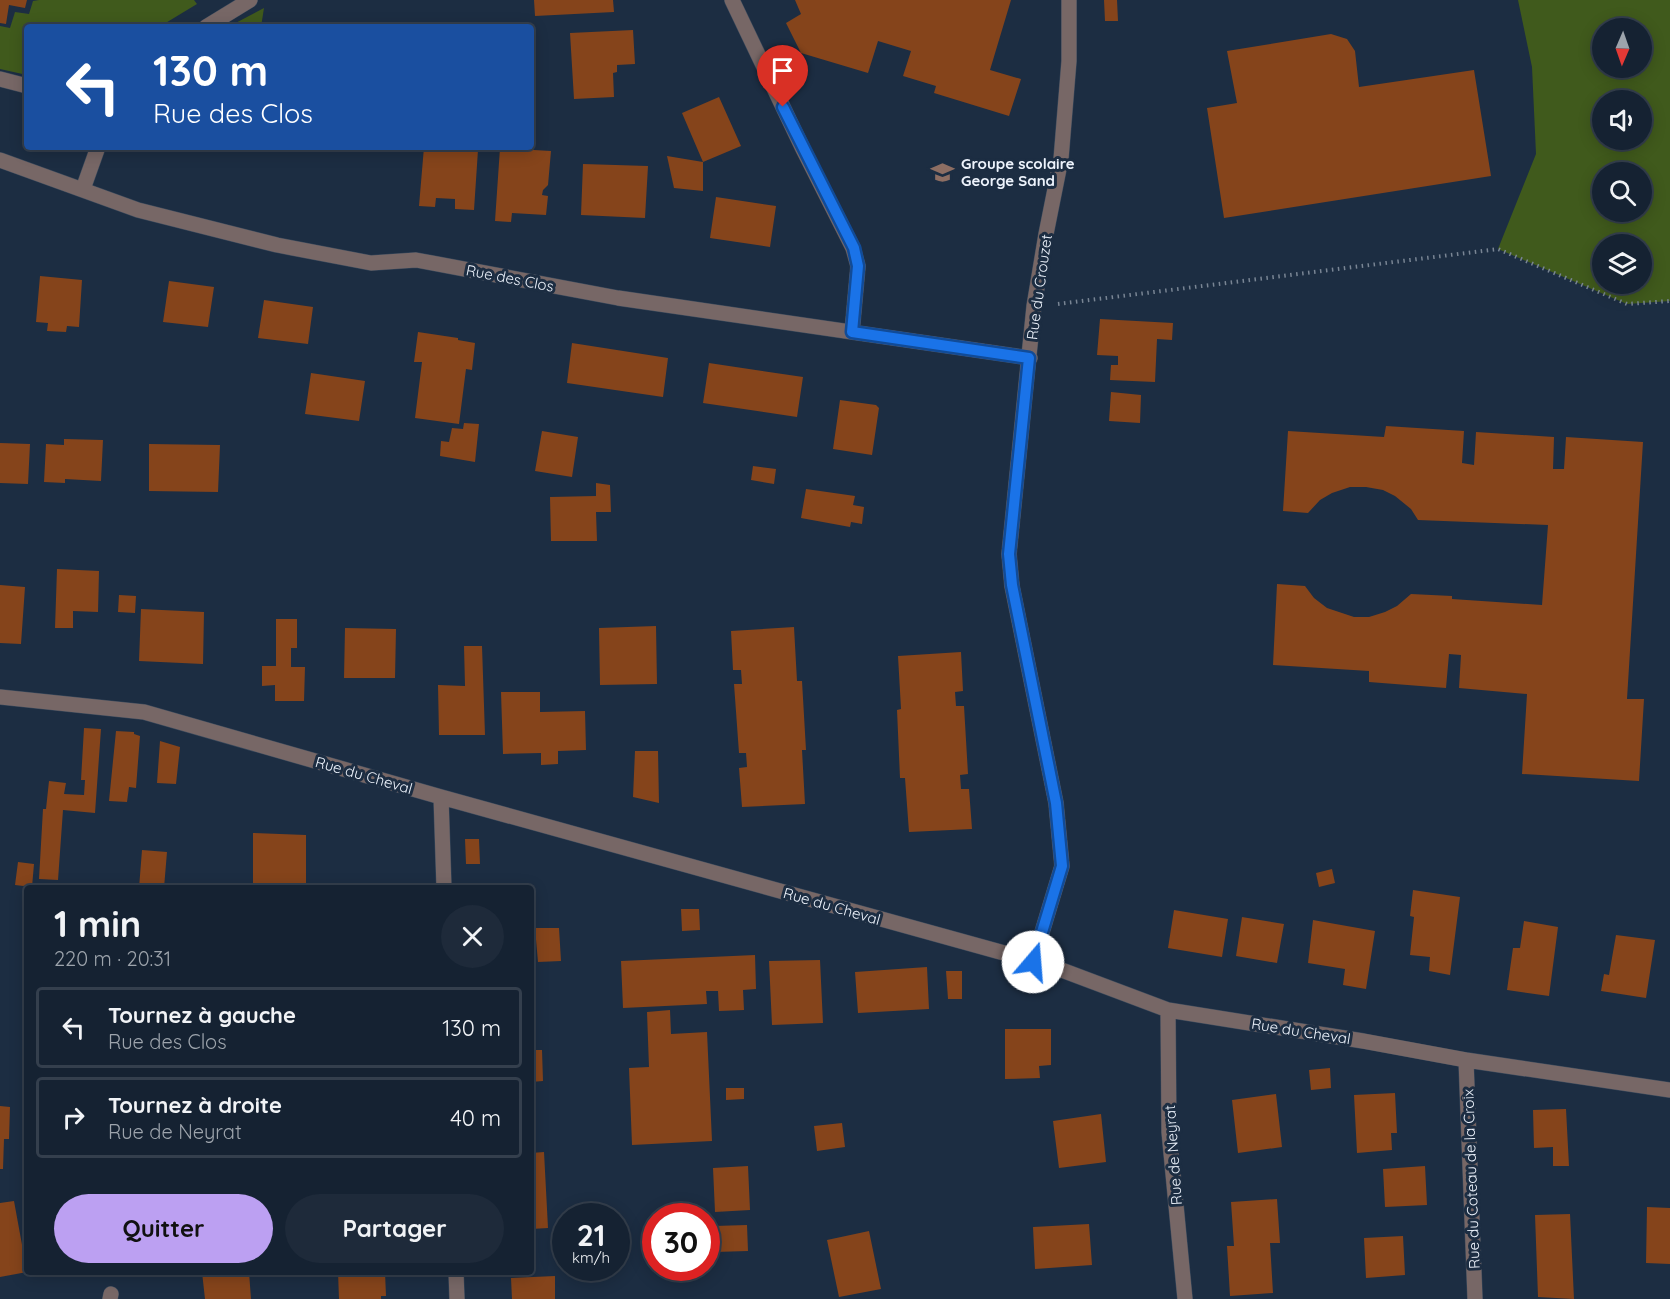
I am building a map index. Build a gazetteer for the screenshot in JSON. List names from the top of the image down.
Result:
{
  "streets": {
    "street": [
      "Rue des Clos",
      "Rue du Crouzet",
      "Rue du Cheval",
      "Rue de Neyrat",
      "Rue du Coteau de la Croix"
    ]
  },
  "crossings": [
    ["Rue des Clos", "Rue du Crouzet"],
    ["Rue du Crouzet", "Rue du Cheval"],
    ["Rue du Cheval", "Rue de Neyrat"],
    ["Rue du Cheval", "Rue du Coteau de la Croix"]
  ],
  "places": {
    "school or university": ["Groupe scolaire George Sand"]
  },
  "north": "bottom",
  "page": {
    "turn": ["130 m", "Rue des Clos"],
    "heading": ["1 min", "220 m · 20:31"],
    "list": [
      {
        "name": "Tournez à gauche",
        "note": "Rue des Clos",
        "value": "130 m"
      },
      {
        "name": "Tournez à droite",
        "note": "Rue de Neyrat",
        "value": "40 m"
      }
    ],
    "buttons": ["Quitter", "Partager"],
    "speed": "21 km/h",
    "limit": "30"
  }
}
